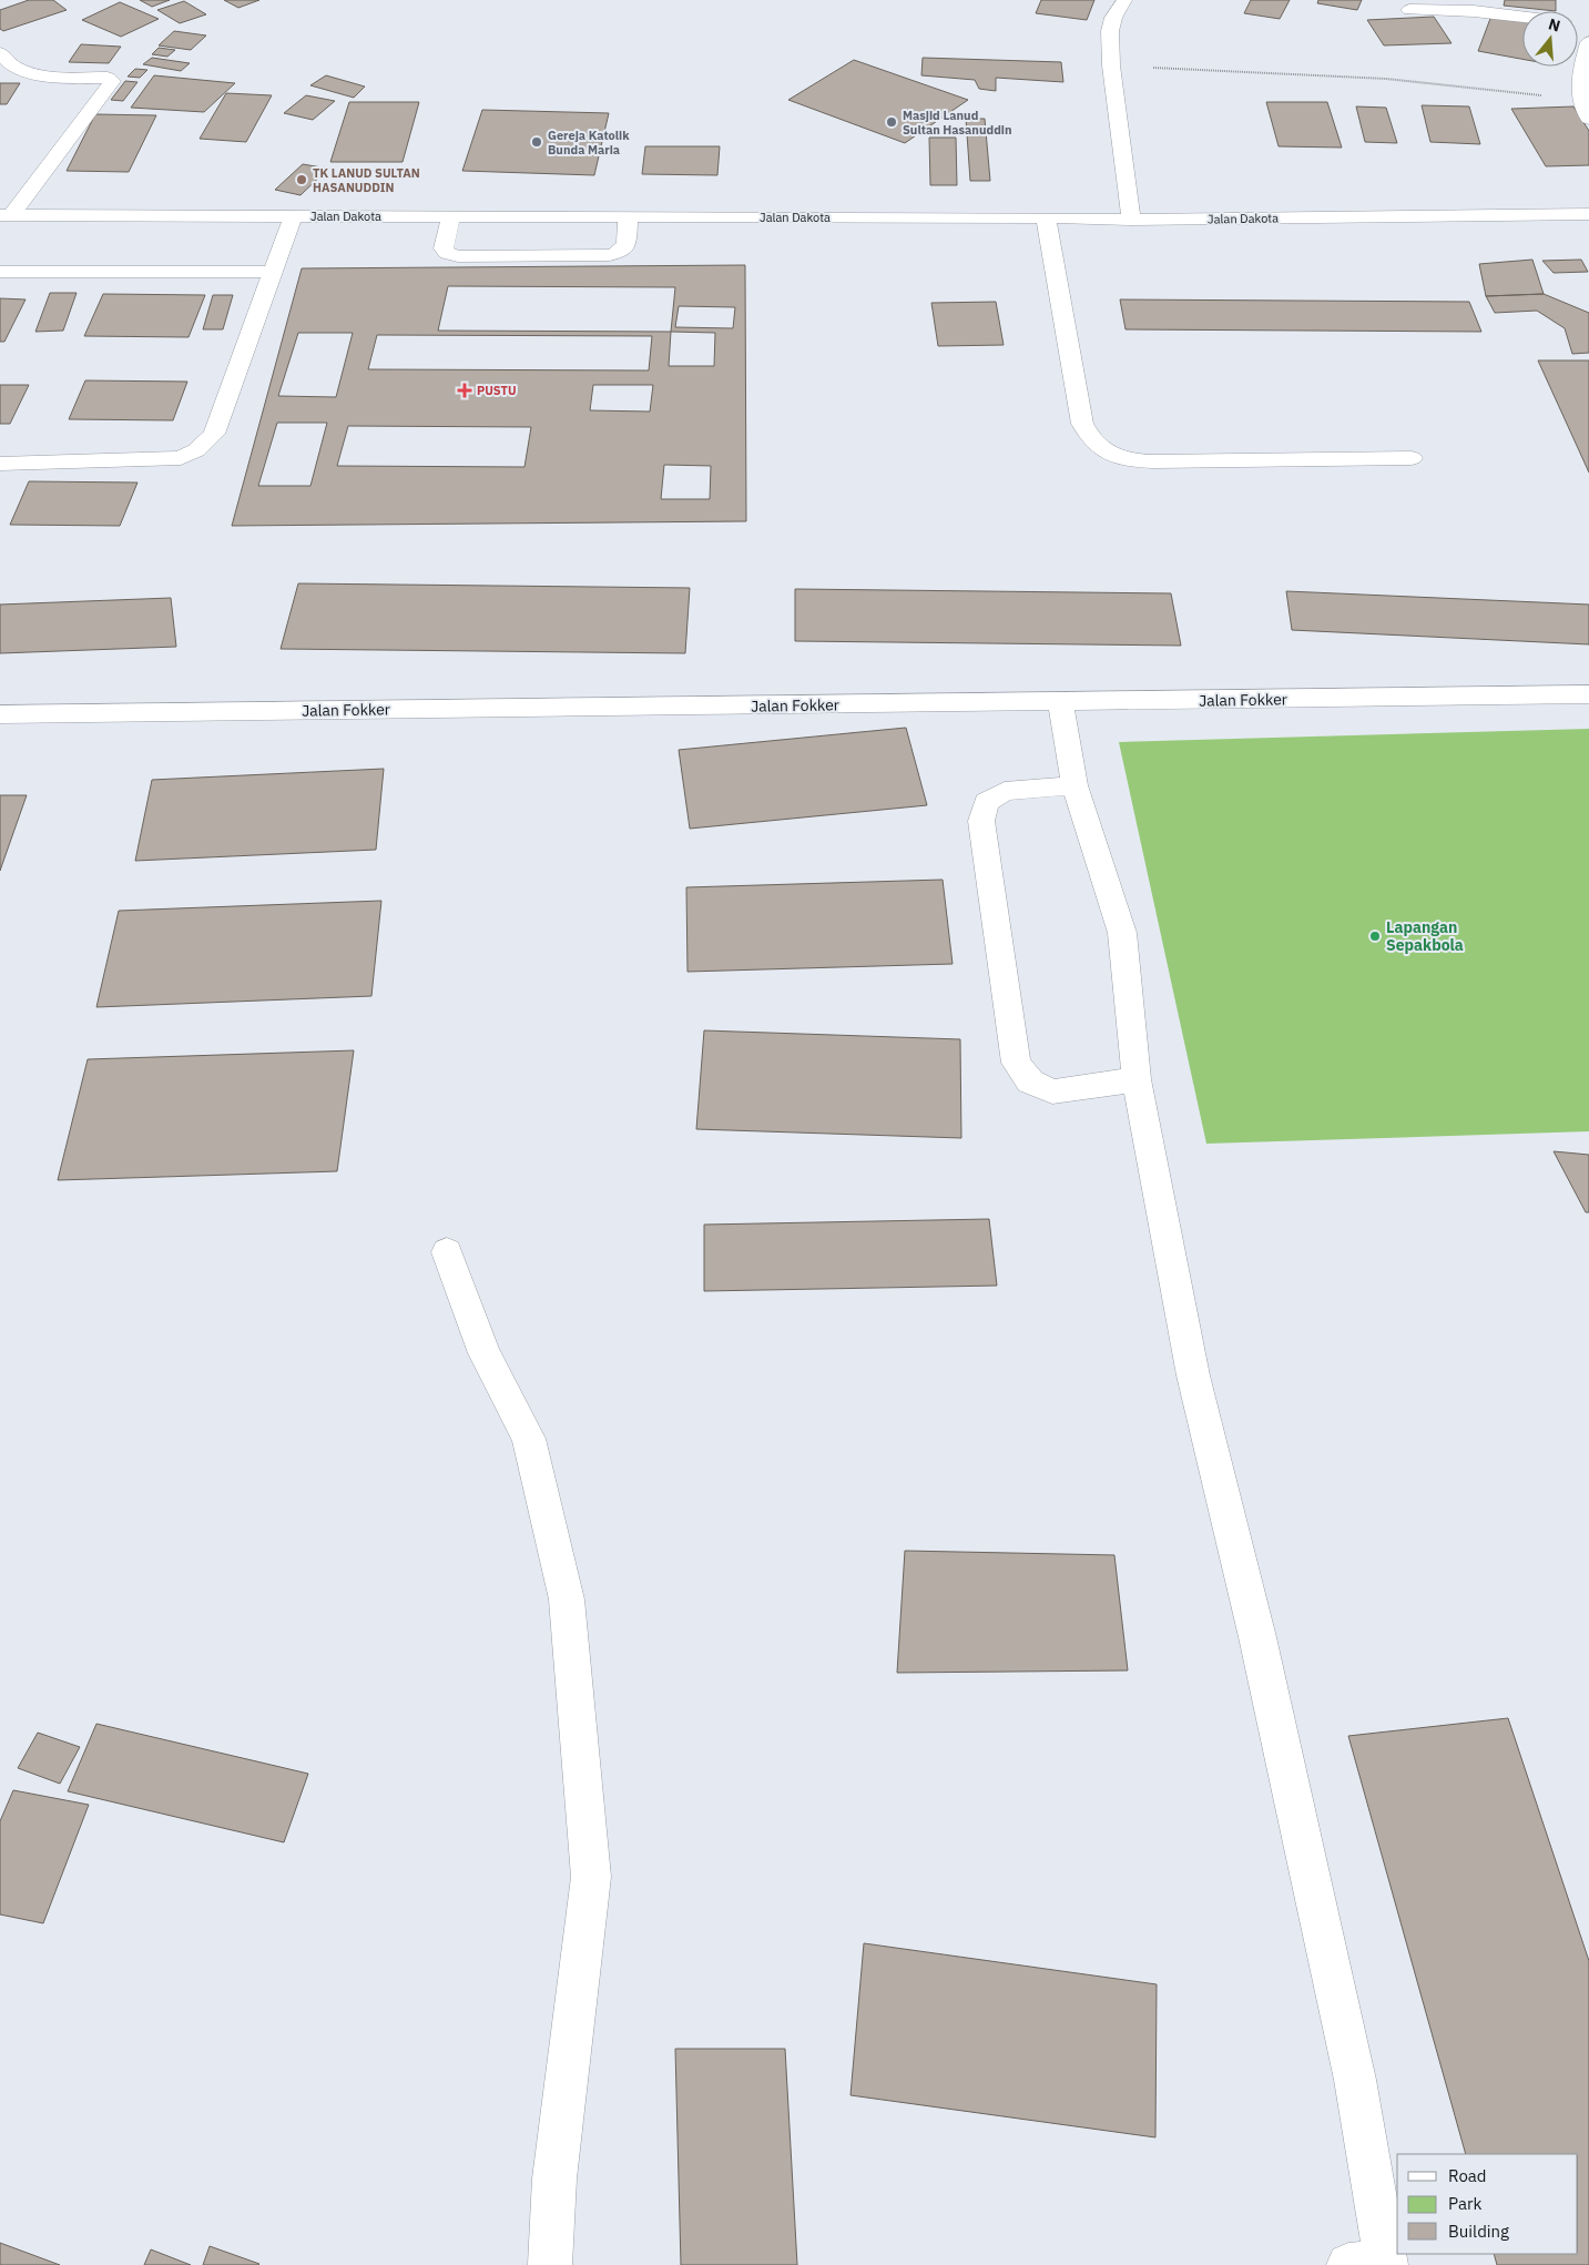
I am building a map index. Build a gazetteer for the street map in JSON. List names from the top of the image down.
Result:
{
  "streets": {
    "street": ["Jalan Dakota", "Jalan Fokker"]
  },
  "places": {
    "other": [
      "Masjid Lanud Sultan Hasanuddin",
      "Gereja Katolik Bunda Maria",
      "TK LANUD SULTAN HASANUDDIN",
      "Lapangan Sepakbola"
    ],
    "health": ["PUSTU"]
  },
  "legend": ["Road", "Park", "Building"],
  "north": "top"
}
